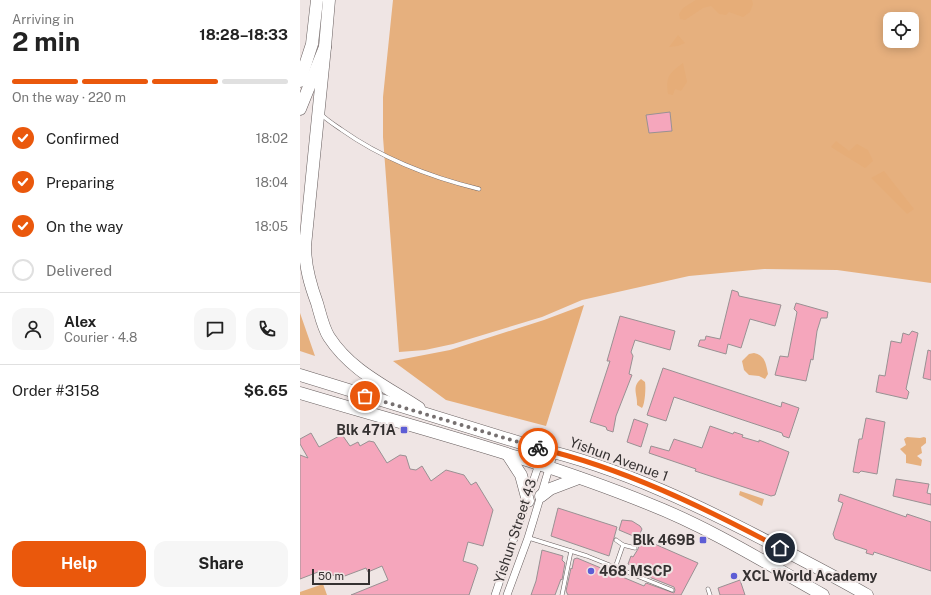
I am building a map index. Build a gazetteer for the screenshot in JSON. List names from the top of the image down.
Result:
{
  "streets": {
    "main road": ["Yishun Avenue 1"],
    "street": ["Yishun Street 43"]
  },
  "crossings": [
    ["Yishun Avenue 1", "Yishun Street 43"]
  ],
  "places": {
    "transit": ["Blk 471A", "Blk 469B"],
    "other": ["468 MSCP", "XCL World Academy"]
  },
  "scale_bar": "50 m",
  "page": {
    "heading": ["2 min", "Arriving in", "18:28–18:33"],
    "panel": [
      "Alex",
      "Courier · 4.8",
      "Order #3158",
      "$6.65"
    ],
    "bar": "On the way · 220 m",
    "list": [
      ["Confirmed", "18:02"],
      ["Preparing", "18:04"],
      ["On the way", "18:05"],
      "Delivered"
    ],
    "buttons": ["Help", "Share"],
    "scale": "50 m"
  }
}
